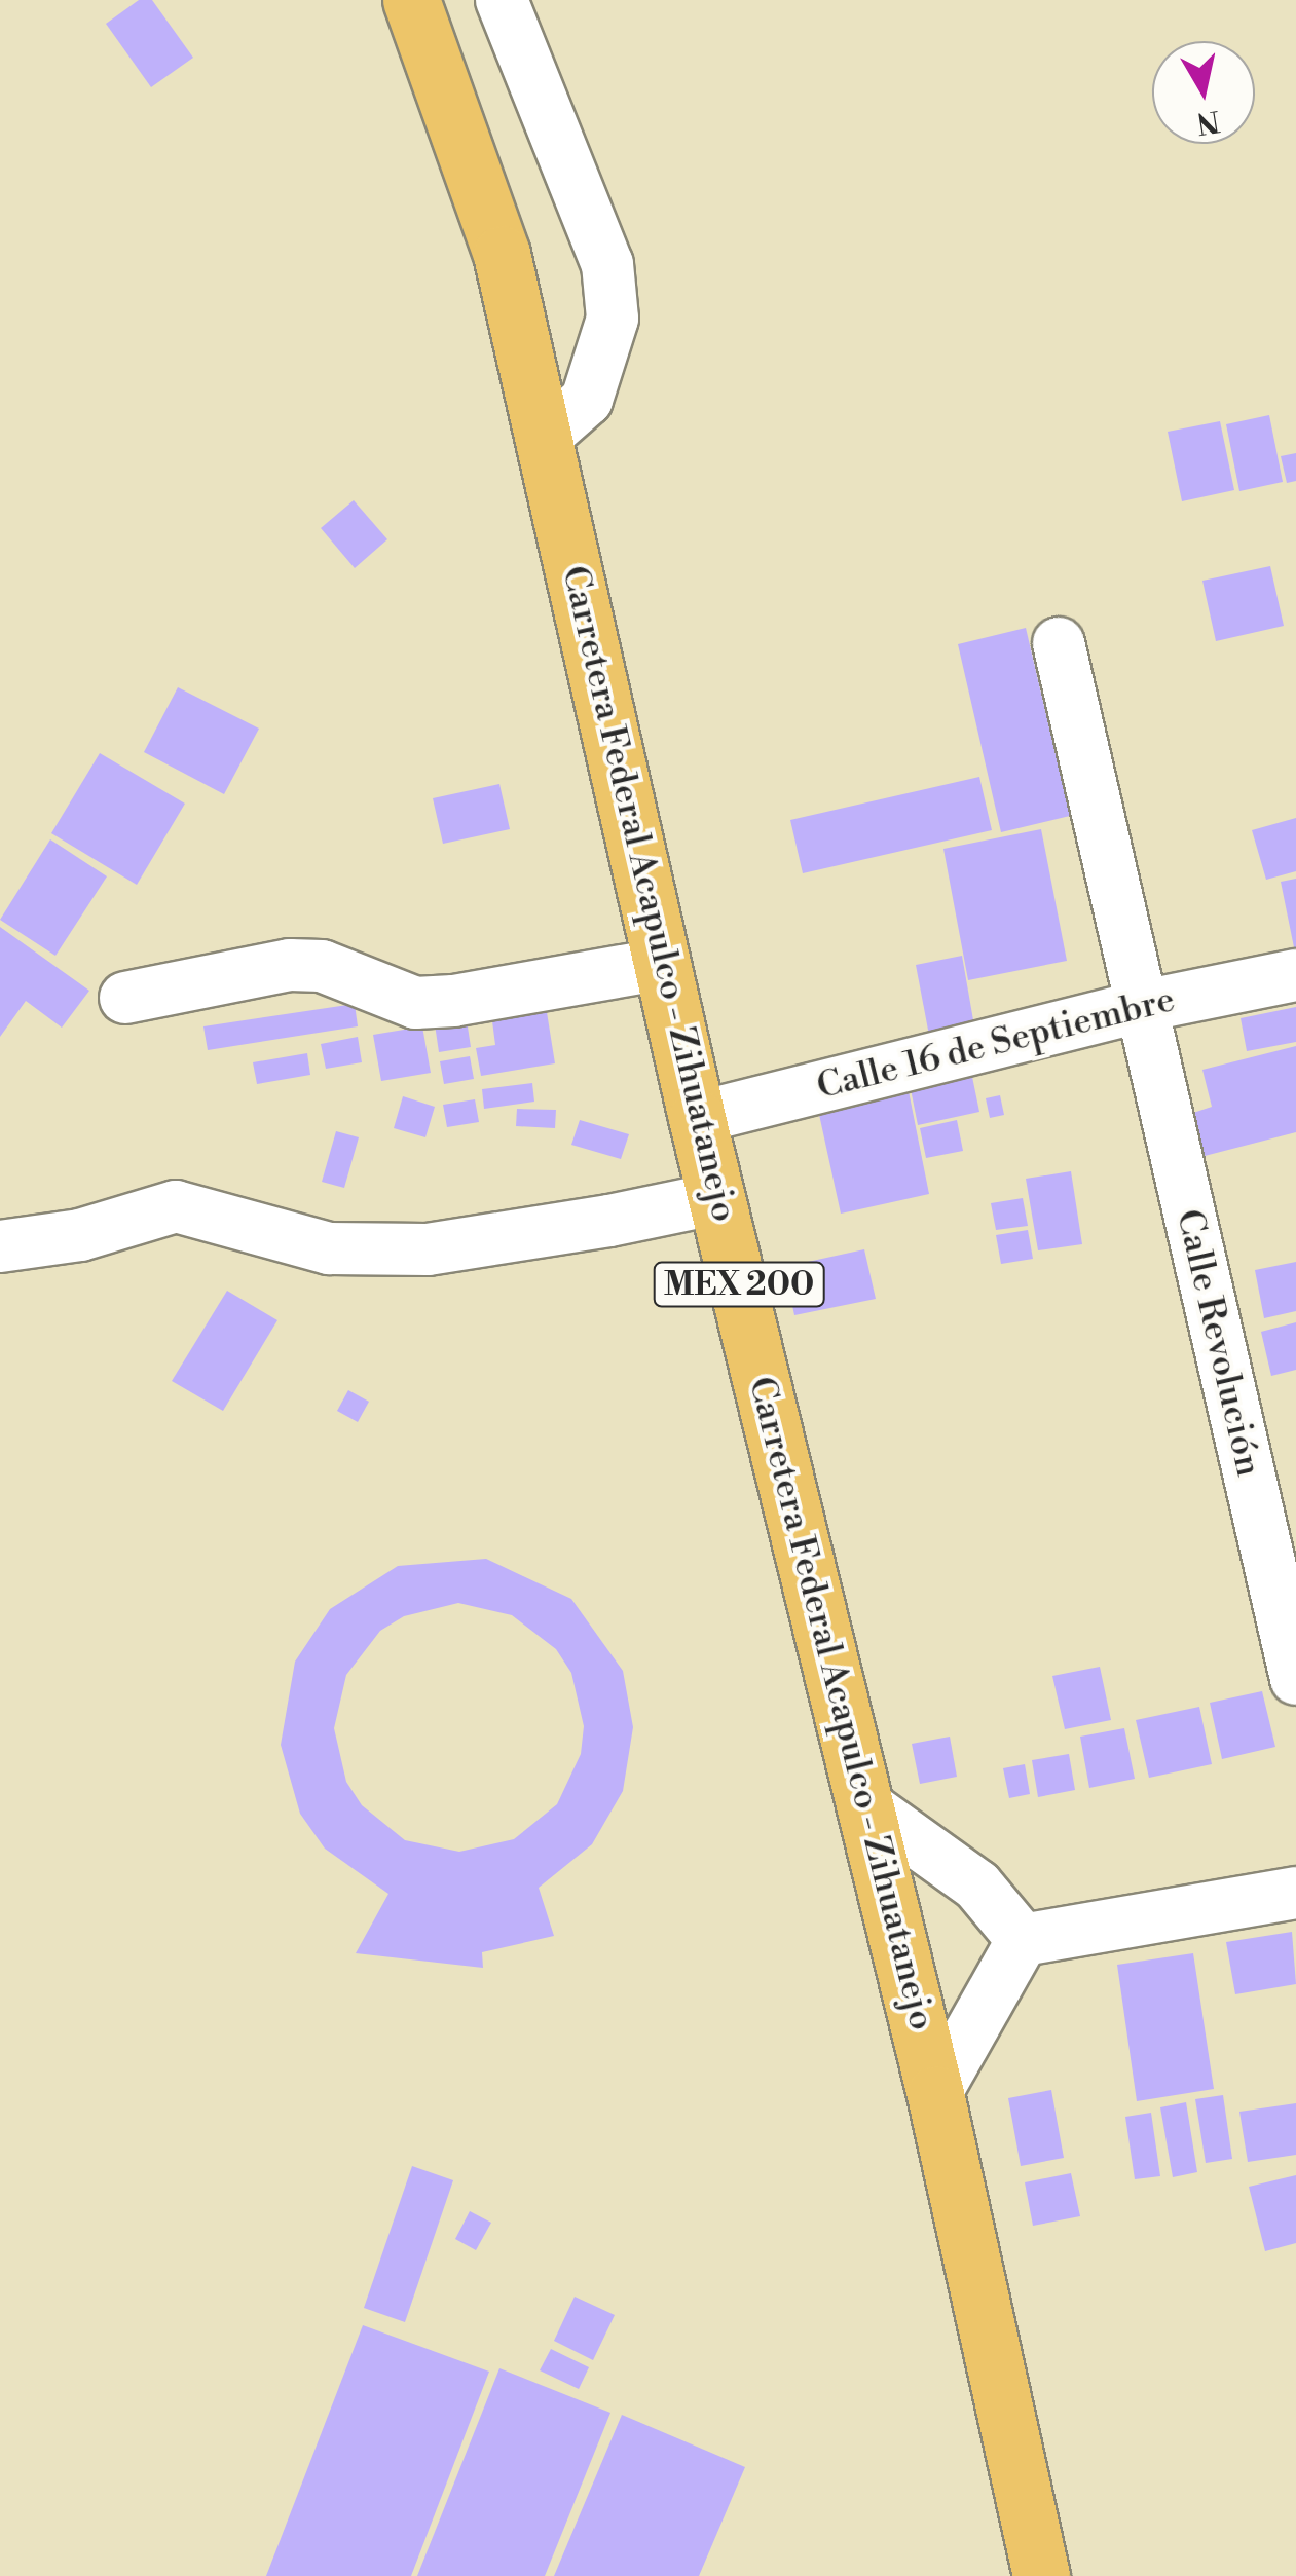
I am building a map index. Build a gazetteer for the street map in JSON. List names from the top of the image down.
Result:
{
  "streets": {
    "main road": ["Carretera Federal Acapulco - Zihuatanejo", "MEX 200"],
    "street": ["Calle 16 de Septiembre", "Calle Revolución"]
  },
  "crossings": [
    ["Carretera Federal Acapulco - Zihuatanejo", "Calle 16 de Septiembre"],
    ["Calle 16 de Septiembre", "Calle Revolución"]
  ],
  "north": "bottom"
}
